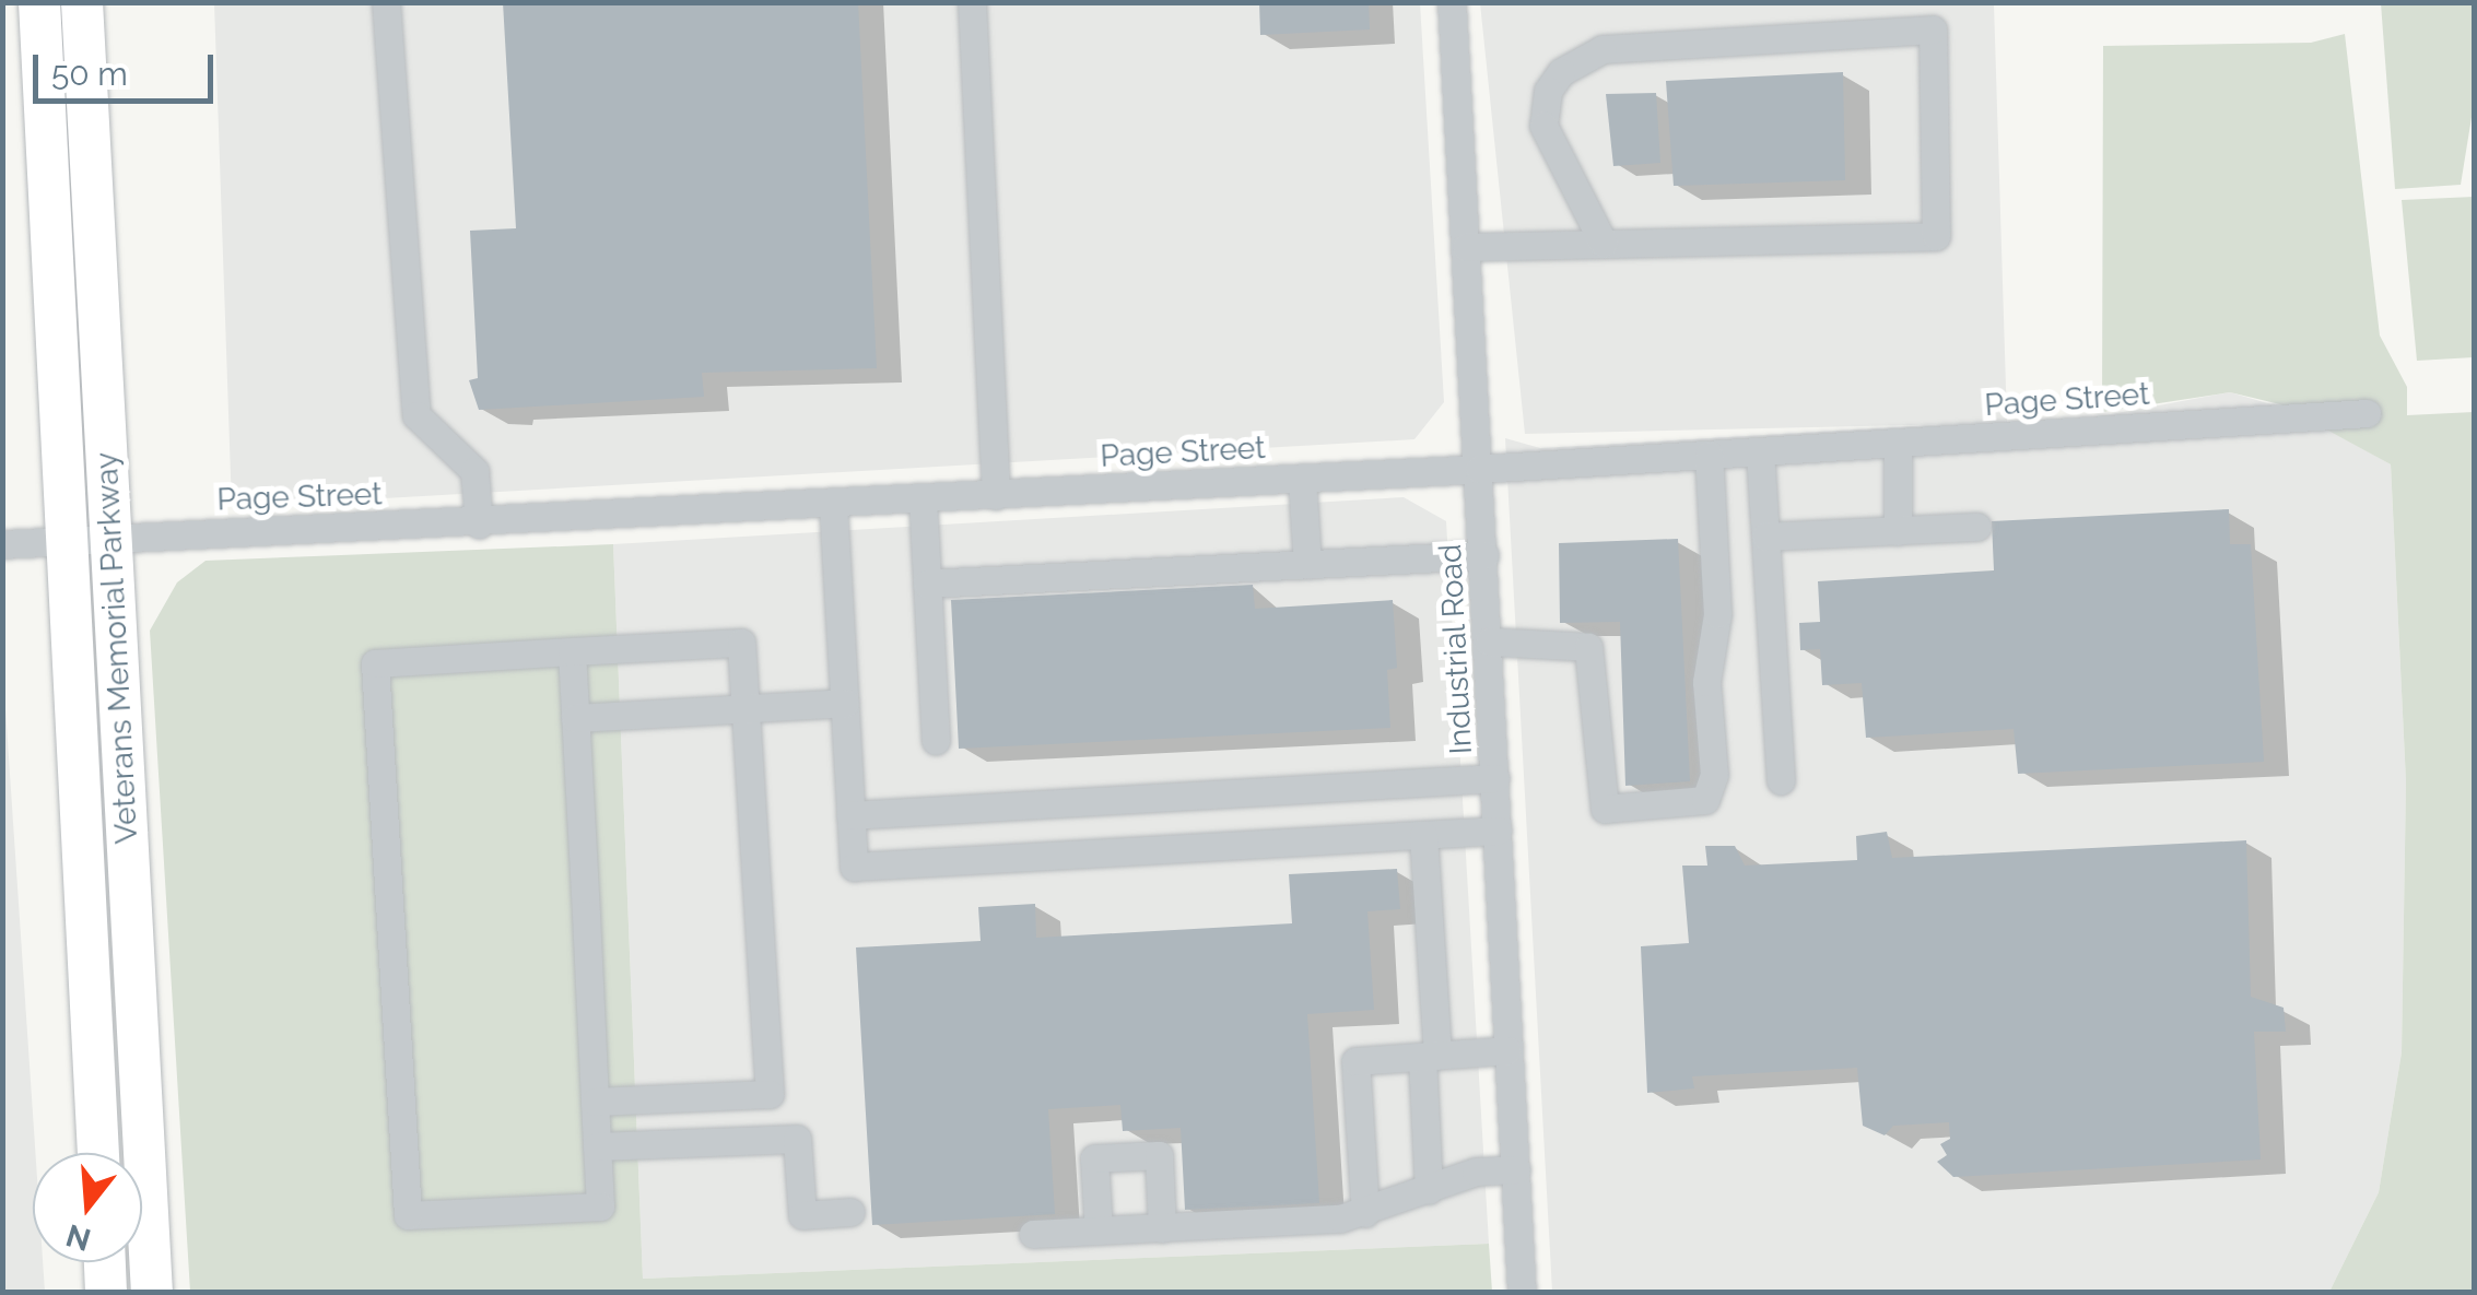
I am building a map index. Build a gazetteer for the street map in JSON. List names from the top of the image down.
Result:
{
  "streets": {
    "highway": ["Veterans Memorial Parkway"],
    "street": ["Page Street", "Industrial Road"]
  },
  "crossings": [
    ["Page Street", "Veterans Memorial Parkway"],
    ["Page Street", "Industrial Road"]
  ],
  "scale_bar": "50 m",
  "north": "bottom"
}
